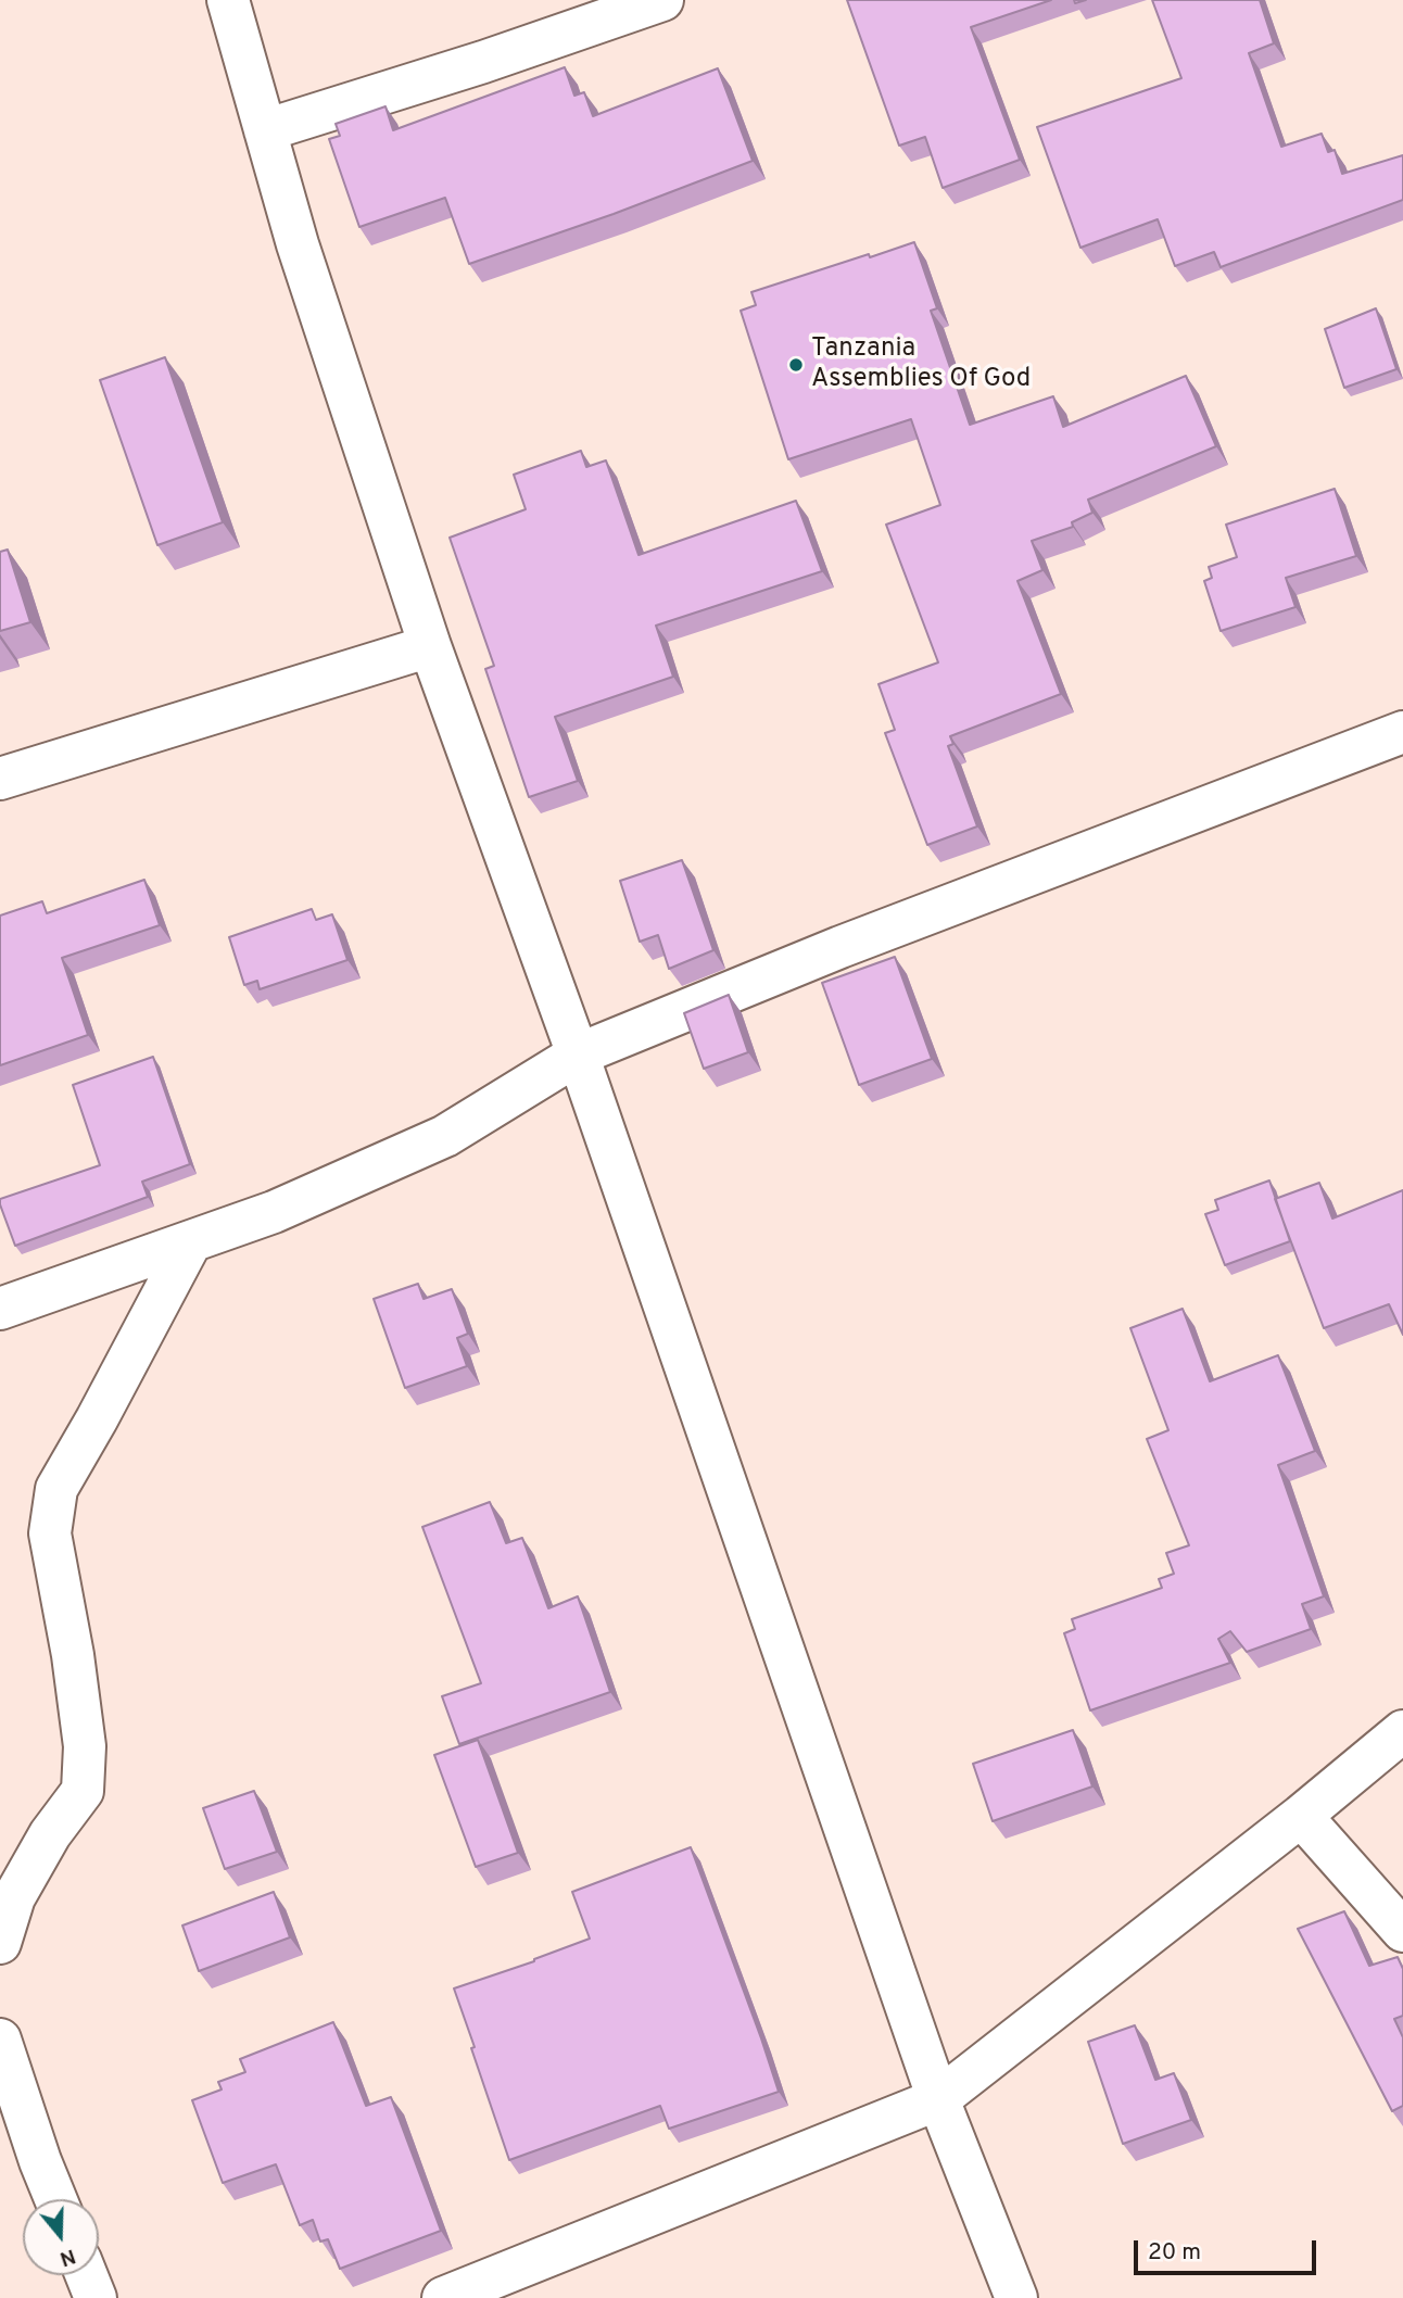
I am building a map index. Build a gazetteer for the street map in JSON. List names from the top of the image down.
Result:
{
  "places": ["Tanzania Assemblies Of God"],
  "scale_bar": "20 m",
  "north": "bottom"
}
